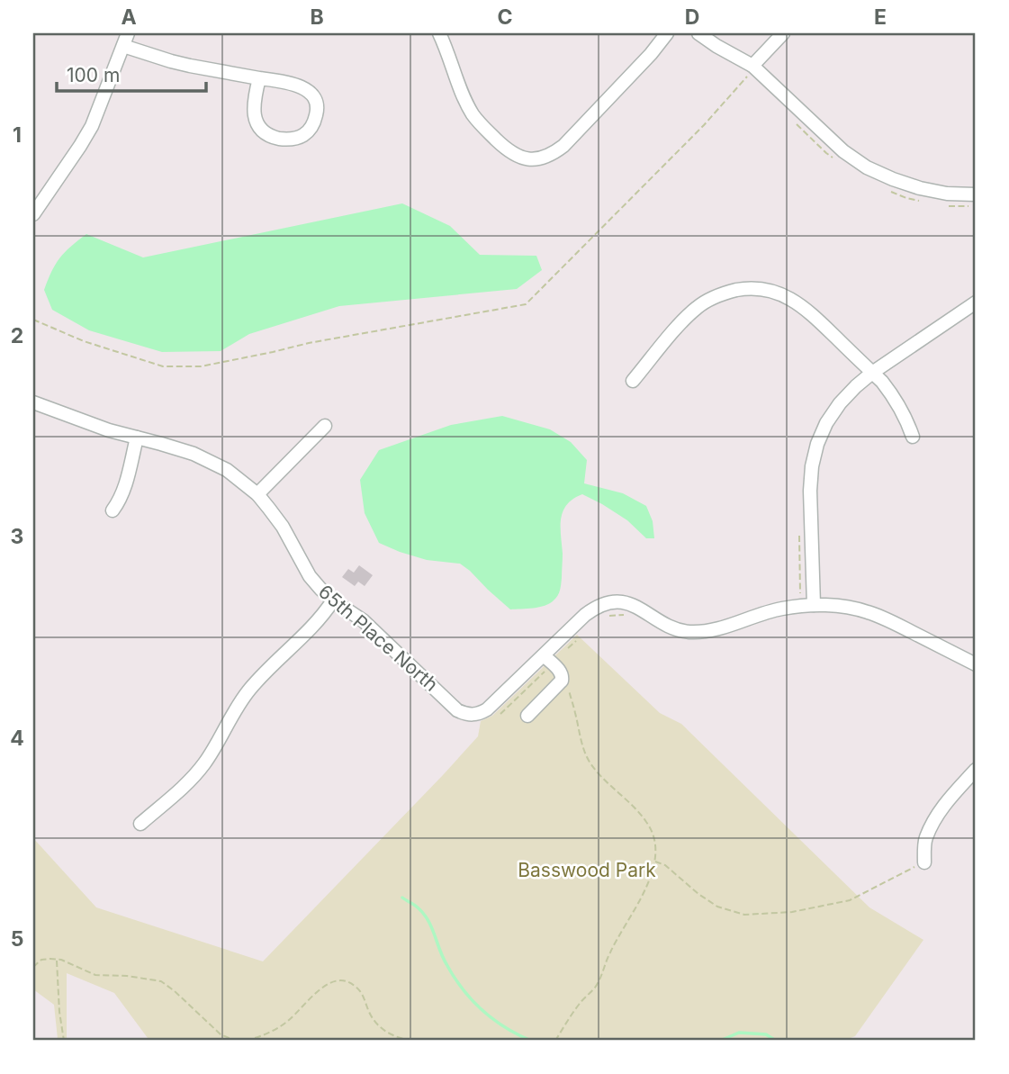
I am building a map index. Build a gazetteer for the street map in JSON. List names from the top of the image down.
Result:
{
  "streets": {
    "street": ["65th Place North"]
  },
  "parks": ["Basswood Park"],
  "scale_bar": "100 m",
  "grid": {
    "columns": [
      "A",
      "B",
      "C",
      "D",
      "E"
    ],
    "rows": [
      "1",
      "2",
      "3",
      "4",
      "5"
    ]
  }
}
